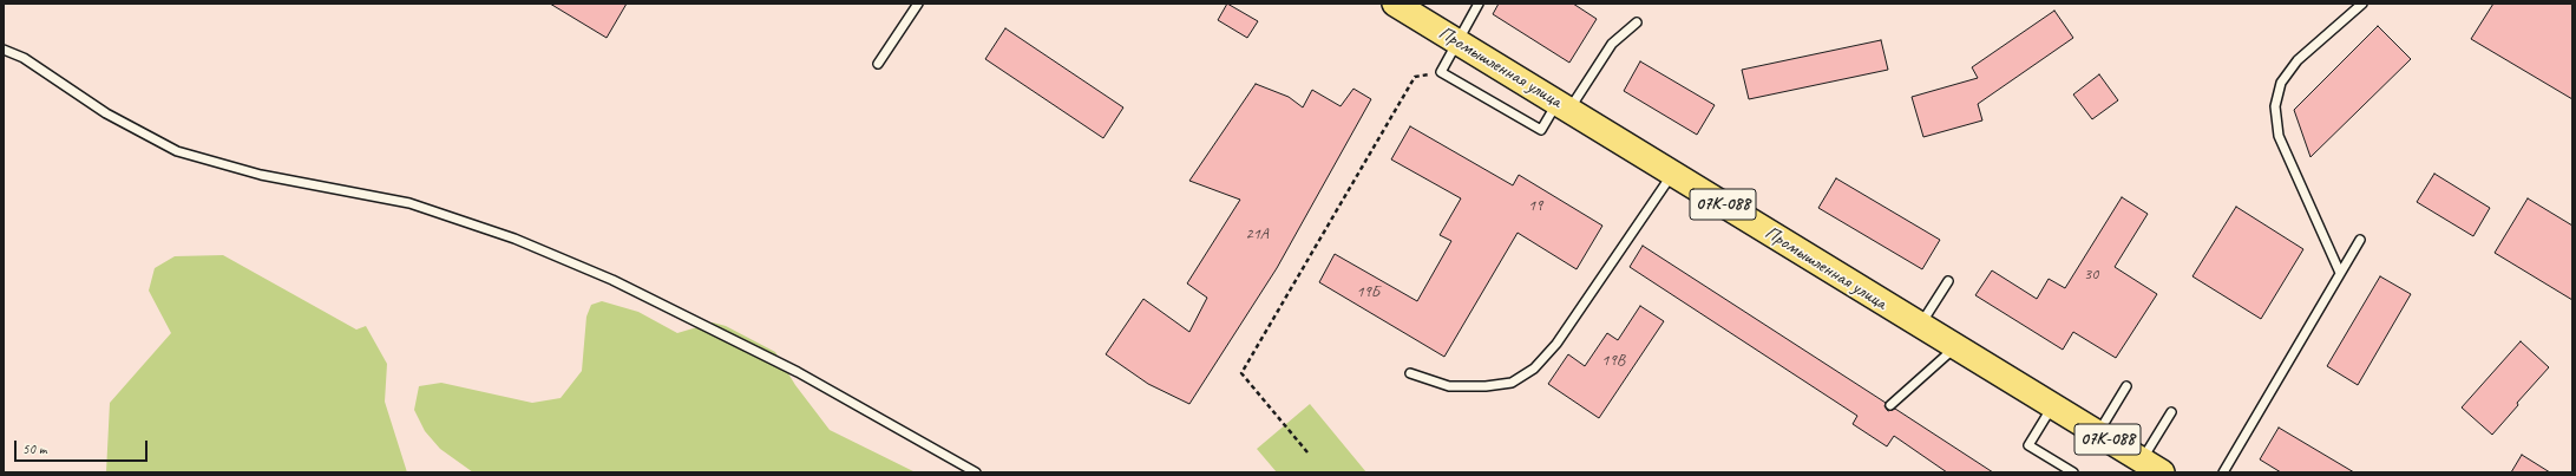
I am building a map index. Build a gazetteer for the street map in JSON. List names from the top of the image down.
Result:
{
  "streets": {
    "main road": ["Промышленная улица", "07К-088"]
  },
  "house_numbers": [
    "19",
    "21А",
    "30",
    "19Б",
    "19В"
  ],
  "scale_bar": "50 m"
}
